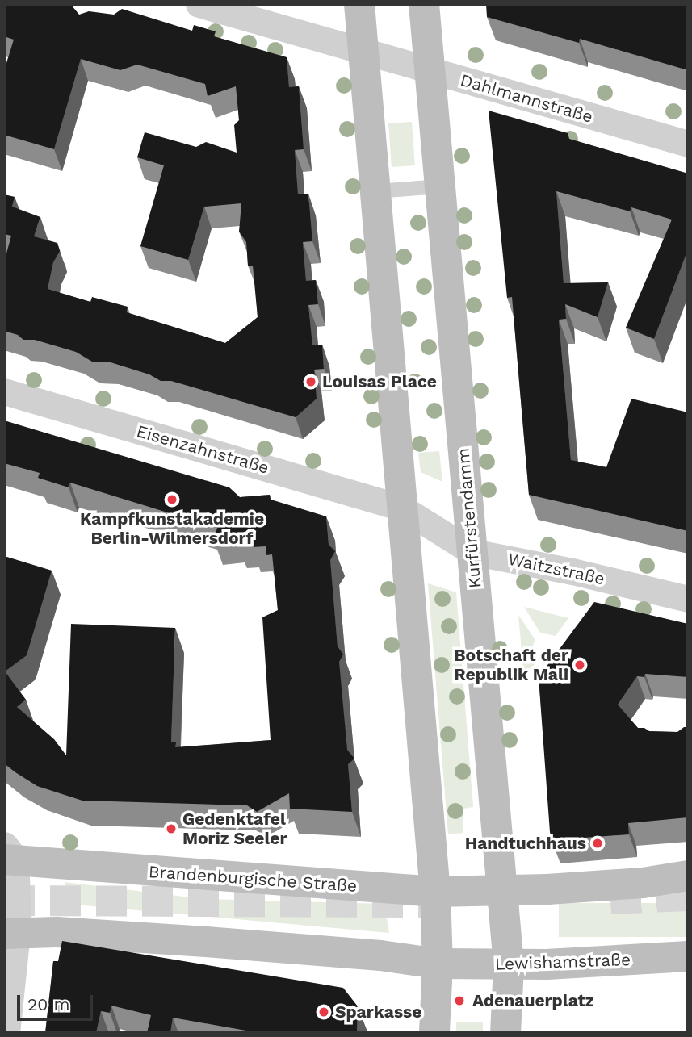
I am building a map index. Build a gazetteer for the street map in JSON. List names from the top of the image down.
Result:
{
  "streets": {
    "main road": ["Kurfürstendamm", "Brandenburgische Straße", "Lewishamstraße"],
    "street": ["Dahlmannstraße", "Eisenzahnstraße", "Waitzstraße"]
  },
  "crossings": [
    ["Dahlmannstraße", "Kurfürstendamm"],
    ["Eisenzahnstraße", "Waitzstraße"],
    ["Kurfürstendamm", "Waitzstraße"],
    ["Kurfürstendamm", "Brandenburgische Straße"],
    ["Kurfürstendamm", "Lewishamstraße"]
  ],
  "places": [
    "Louisas Place",
    "Kampfkunstakademie Berlin-Wilmersdorf",
    "Botschaft der Republik Mali",
    "Gedenktafel Moriz Seeler",
    "Handtuchhaus",
    "Adenauerplatz",
    "Sparkasse"
  ],
  "scale_bar": "20 m"
}
